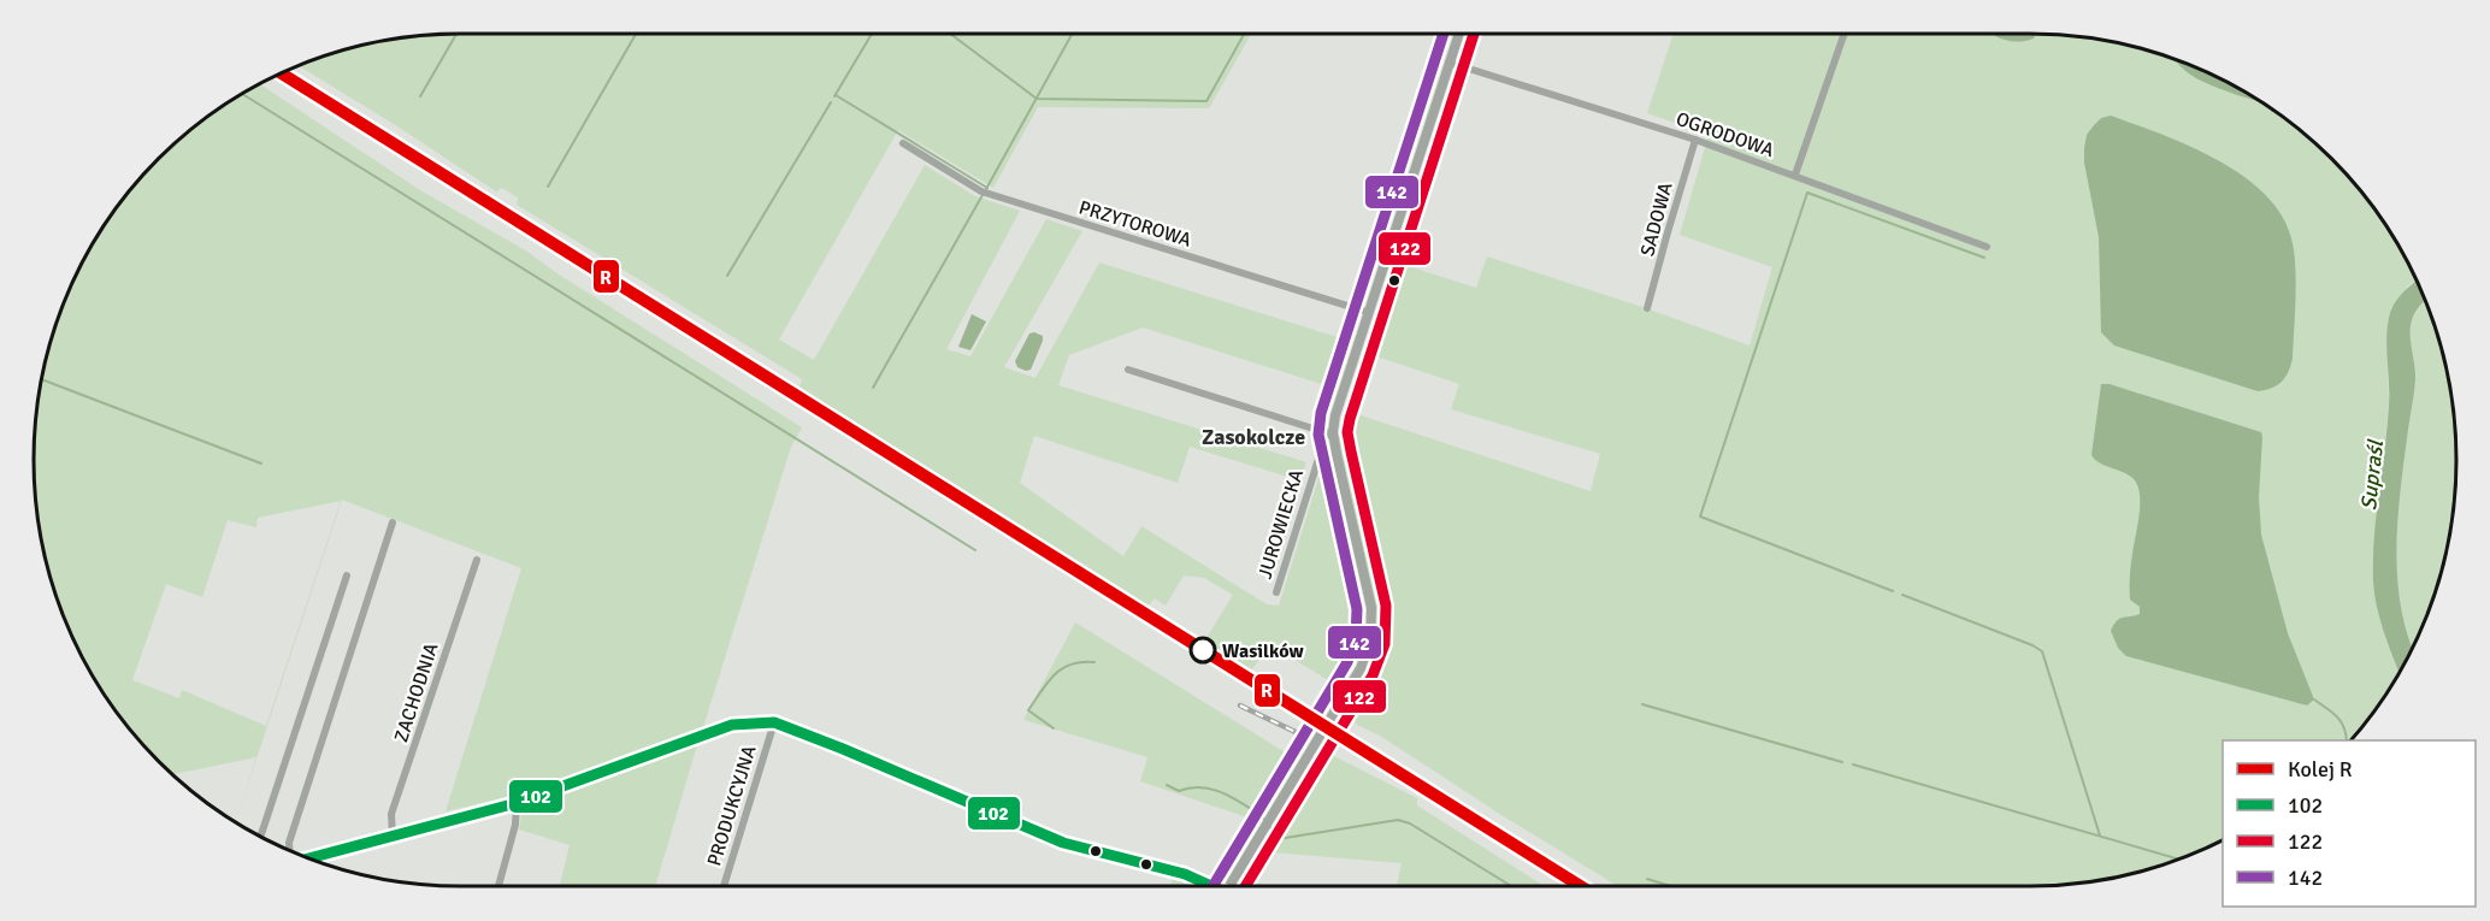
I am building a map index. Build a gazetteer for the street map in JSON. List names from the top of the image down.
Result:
{
  "streets": {
    "street": [
      "OGRODOWA",
      "SADOWA",
      "PRZYTOROWA",
      "JUROWIECKA",
      "ZACHODNIA",
      "PRODUKCYJNA"
    ]
  },
  "crossings": [
    ["OGRODOWA", "SADOWA"],
    ["OGRODOWA", "JUROWIECKA"],
    ["PRZYTOROWA", "JUROWIECKA"]
  ],
  "districts": ["Zasokolcze"],
  "water": ["Supraśl"],
  "places": ["Wasilków"],
  "lines": [
    "transit line 122",
    "transit line 142",
    "rail line R",
    "transit line 102"
  ],
  "legend": [
    "Kolej R",
    "102",
    "122",
    "142"
  ]
}
